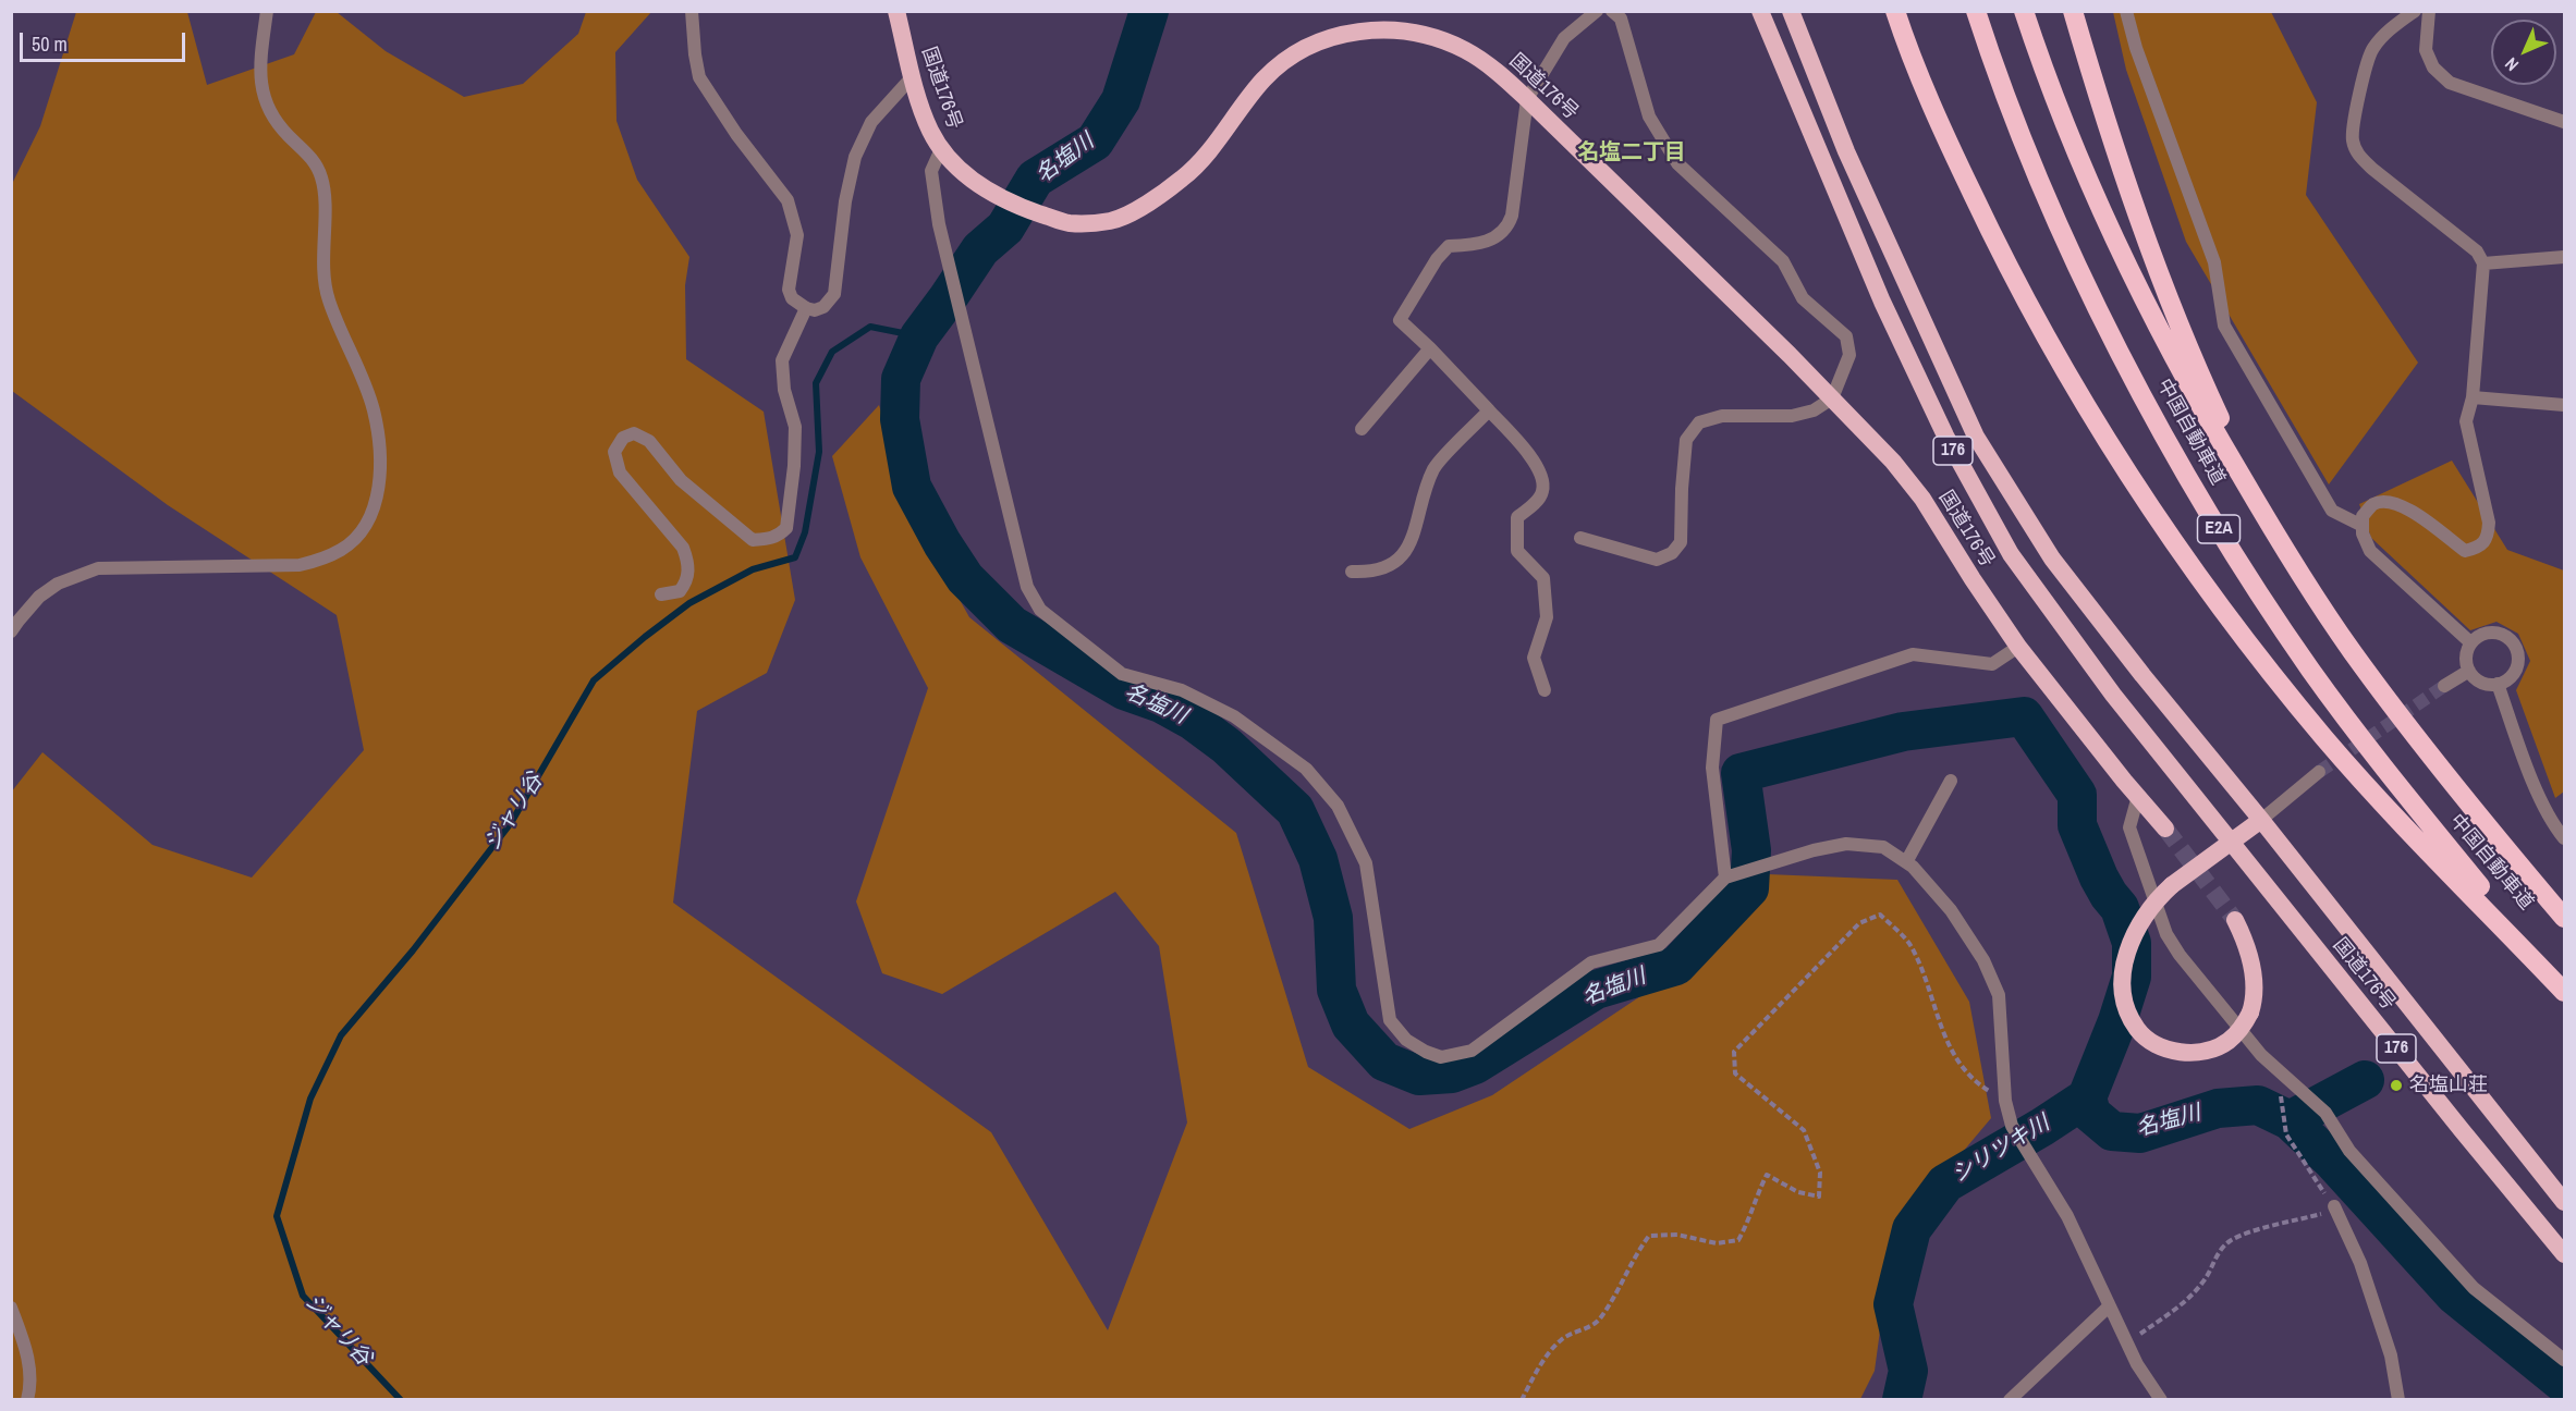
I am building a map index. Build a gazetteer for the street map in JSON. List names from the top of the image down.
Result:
{
  "streets": {
    "highway": [
      "国道176号",
      "中国自動車道",
      "176",
      "E2A"
    ]
  },
  "districts": ["名塩二丁目"],
  "water": ["名塩川", "ジャリ谷", "シリツキ川"],
  "places": ["名塩山荘"],
  "scale_bar": "50 m",
  "north": "bottom left"
}
